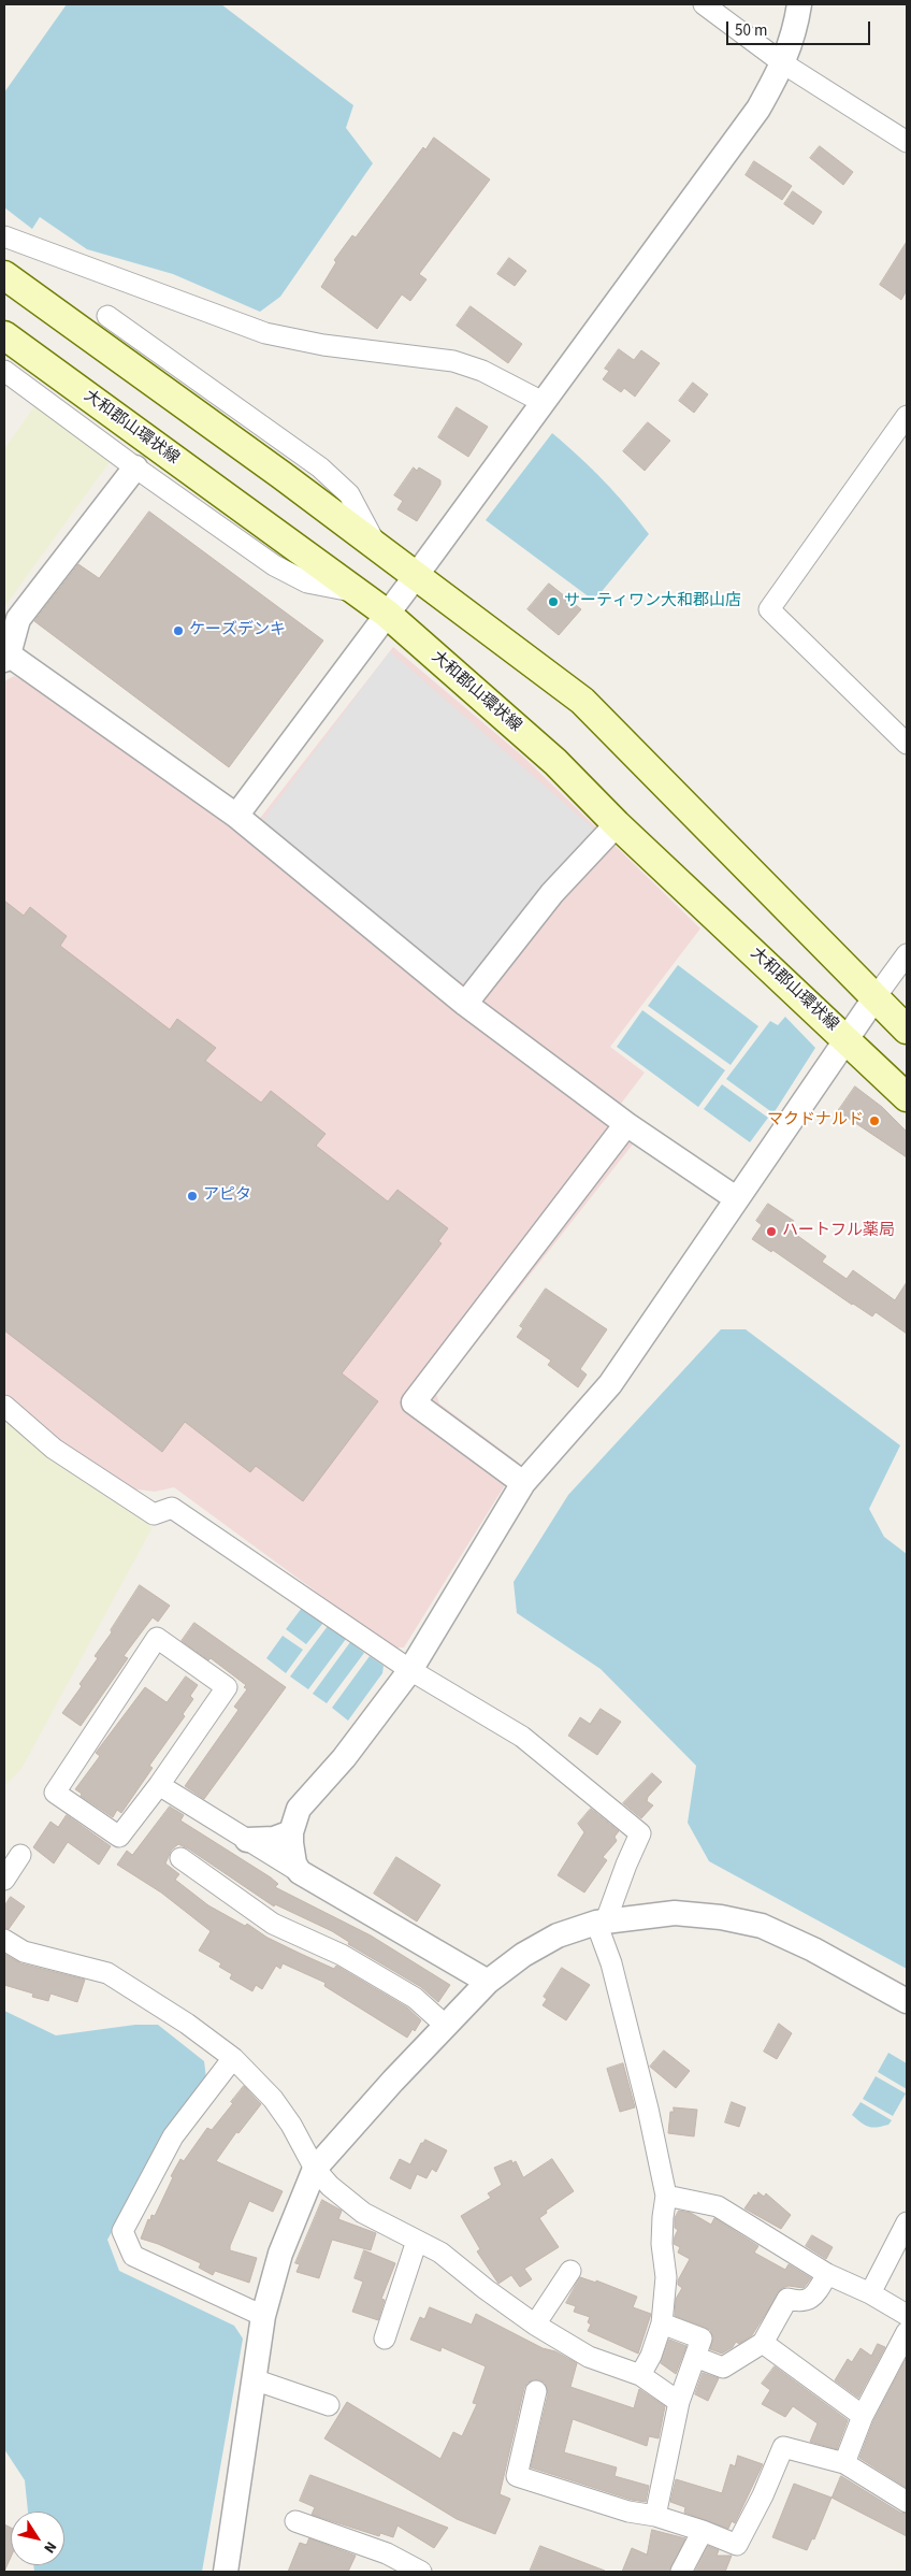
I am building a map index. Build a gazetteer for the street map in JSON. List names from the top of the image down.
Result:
{
  "streets": {
    "main road": ["大和郡山環状線"]
  },
  "places": [
    "サーティワン大和郡山店",
    "ケーズデンキ",
    "マクドナルド",
    "アピタ",
    "ハートフル薬局"
  ],
  "scale_bar": "50 m",
  "north": "bottom right"
}
